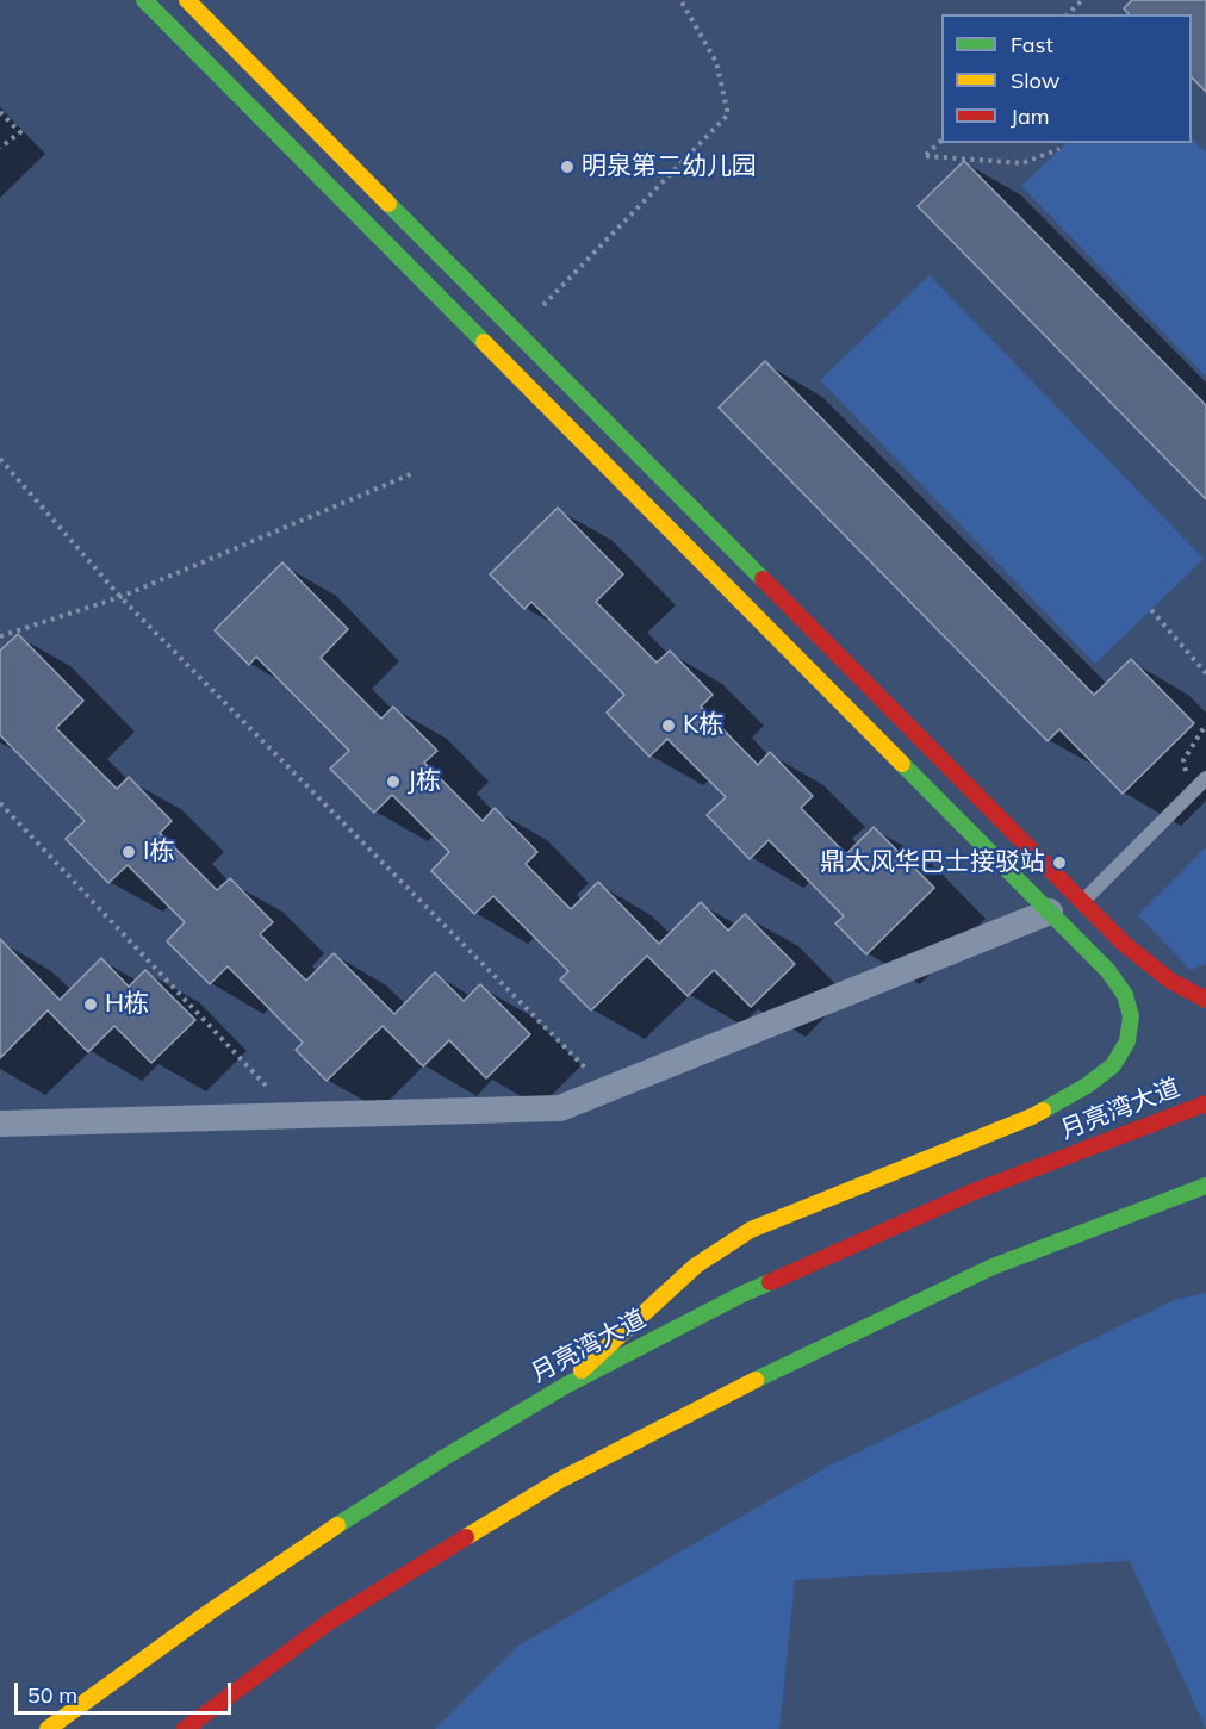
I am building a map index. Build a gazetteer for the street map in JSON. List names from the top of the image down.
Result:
{
  "streets": {
    "street": ["月亮湾大道"]
  },
  "places": [
    "明泉第二幼儿园",
    "K栋",
    "J栋",
    "I栋",
    "鼎太风华巴士接驳站",
    "H栋"
  ],
  "legend": ["Fast", "Slow", "Jam"],
  "scale_bar": "50 m"
}
